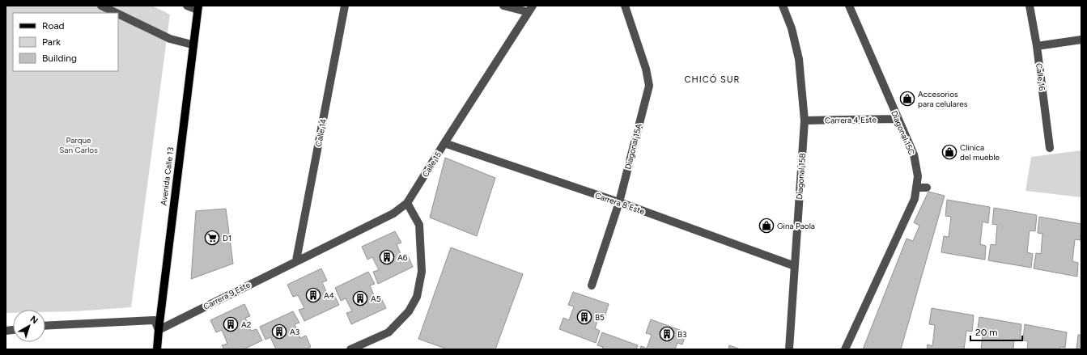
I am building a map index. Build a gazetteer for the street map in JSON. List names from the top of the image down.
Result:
{
  "streets": {
    "main road": ["Avenida Calle 13"],
    "street": [
      "Calle 16",
      "Carrera 4 Este",
      "Calle 14",
      "Diagonal 15C",
      "Diagonal 15A",
      "Calle 15",
      "Diagonal 15B",
      "Carrera 8 Este",
      "Carrera 9 Este"
    ]
  },
  "crossings": [
    ["Carrera 4 Este", "Diagonal 15C"],
    ["Carrera 4 Este", "Diagonal 15B"],
    ["Calle 14", "Carrera 9 Este"],
    ["Diagonal 15A", "Carrera 8 Este"],
    ["Calle 15", "Carrera 8 Este"],
    ["Calle 15", "Carrera 9 Este"],
    ["Avenida Calle 13", "Carrera 9 Este"],
    ["Diagonal 15B", "Carrera 8 Este"]
  ],
  "districts": ["CHICÓ SUR"],
  "parks": ["Parque San Carlos"],
  "places": {
    "shop": ["Accesorios para celulares", "Clinica del mueble", "Gina Paola"],
    "supermarket": ["D1"],
    "building": [
      "A6",
      "A4",
      "A5",
      "B5",
      "A2",
      "A3",
      "B3"
    ]
  },
  "legend": ["Road", "Park", "Building"],
  "scale_bar": "20 m",
  "north": "top right"
}
